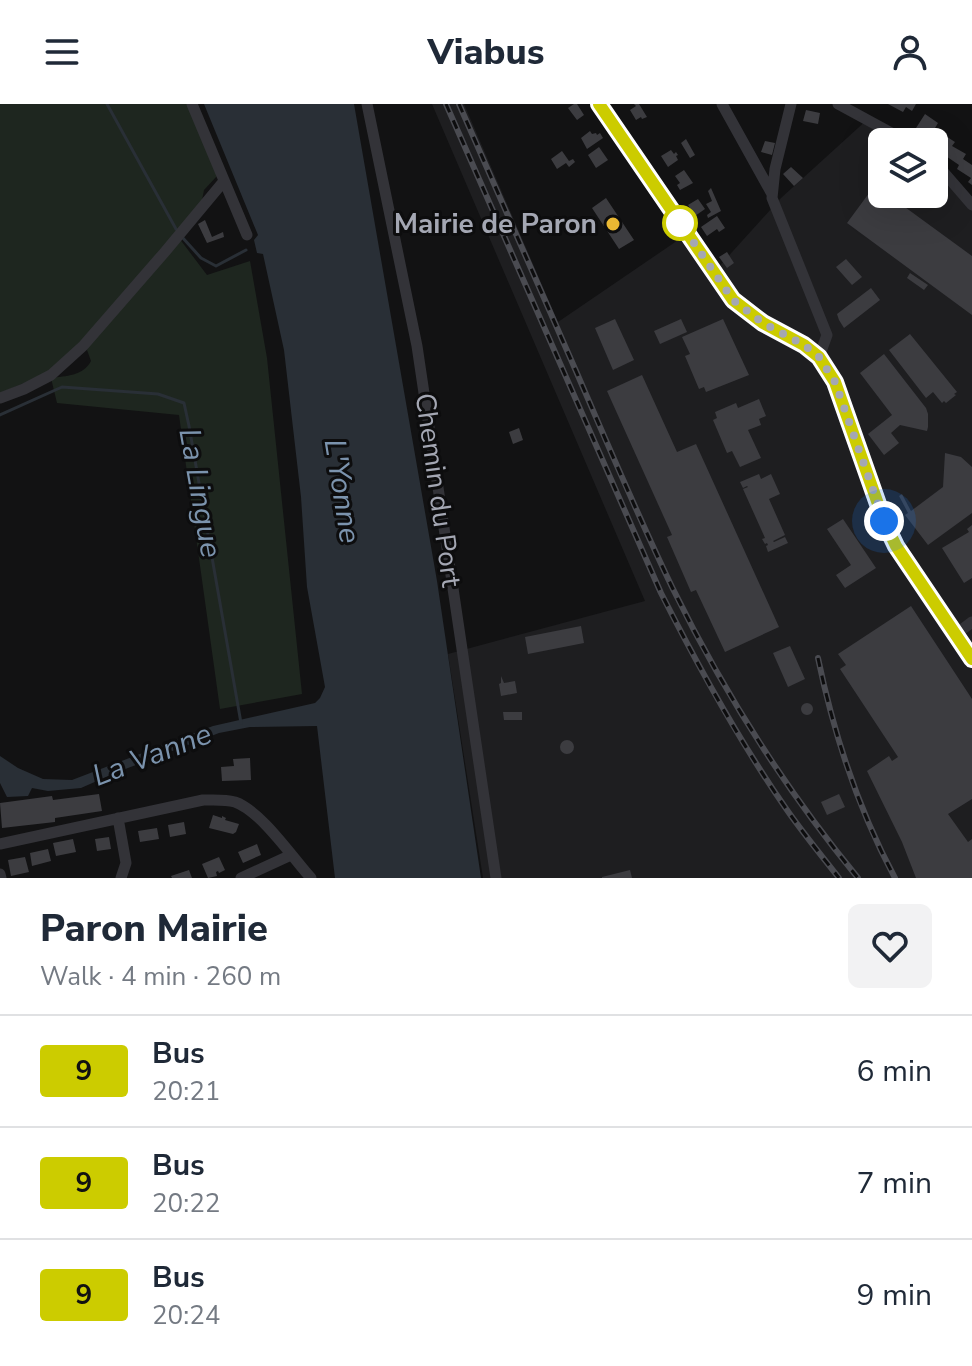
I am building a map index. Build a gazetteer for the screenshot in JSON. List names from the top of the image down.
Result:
{
  "streets": {
    "street": ["Chemin du Port"]
  },
  "water": ["L'Yonne", "La Lingue", "La Vanne"],
  "places": ["Mairie de Paron"],
  "lines": ["bus line 9"],
  "page": {
    "header": "Viabus",
    "heading": ["Paron Mairie", "Walk · 4 min · 260 m"],
    "list": [
      {
        "mark": "9",
        "name": "Bus",
        "note": "20:21",
        "value": "6 min"
      },
      {
        "mark": "9",
        "name": "Bus",
        "note": "20:22",
        "value": "7 min"
      },
      {
        "mark": "9",
        "name": "Bus",
        "note": "20:24",
        "value": "9 min"
      }
    ]
  }
}
